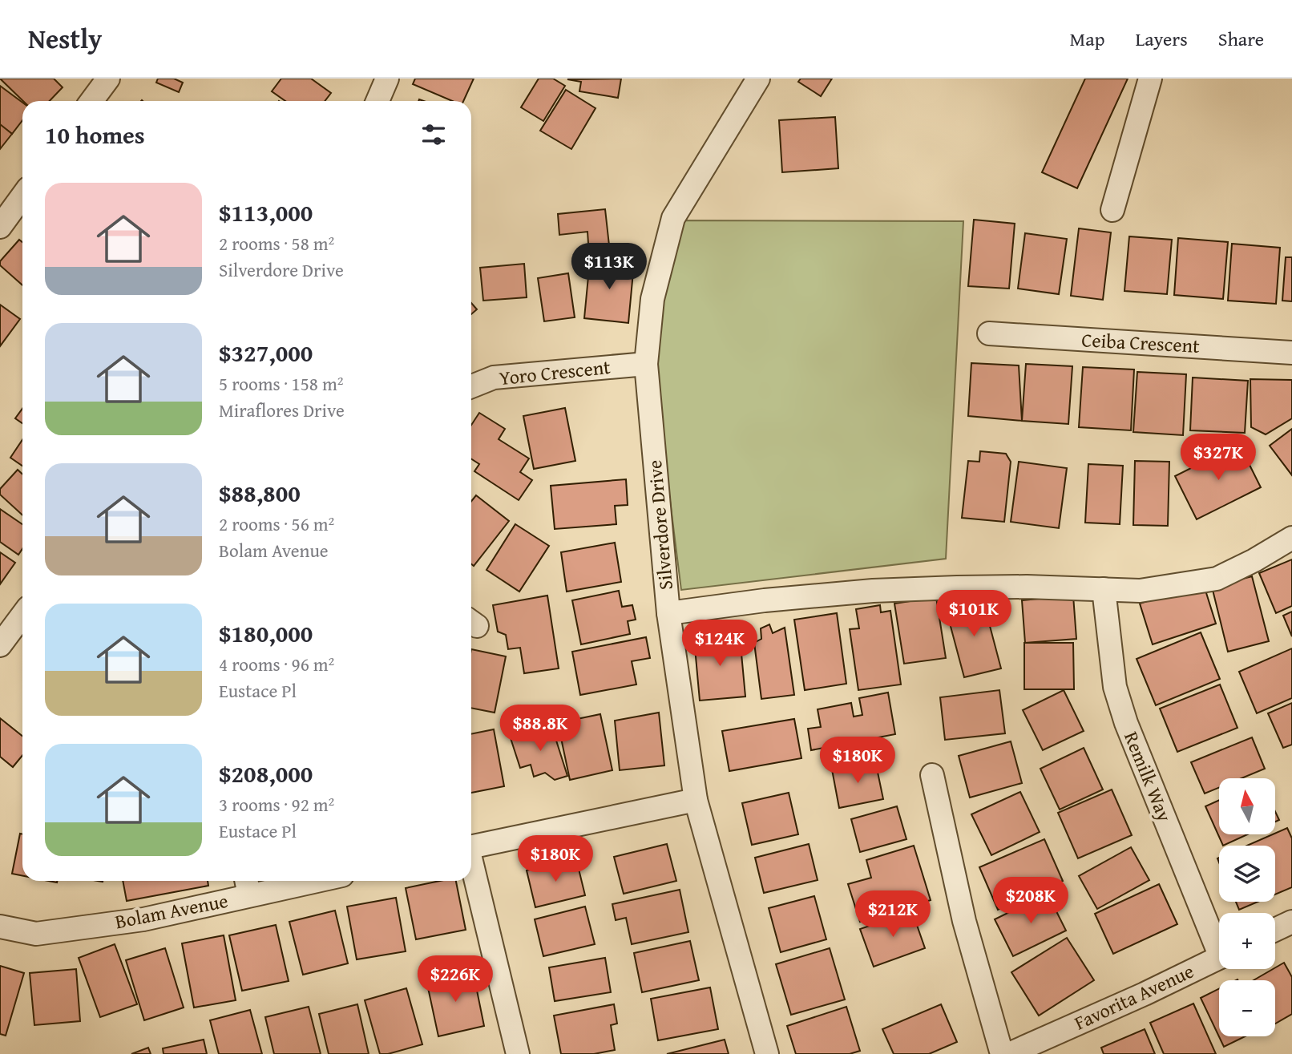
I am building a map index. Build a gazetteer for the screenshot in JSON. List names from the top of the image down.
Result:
{
  "streets": {
    "street": [
      "Ceiba Crescent",
      "Yoro Crescent",
      "Silverdore Drive",
      "Remilk Way",
      "Bolam Avenue",
      "Favorita Avenue"
    ]
  },
  "crossings": [
    ["Yoro Crescent", "Silverdore Drive"]
  ],
  "north": "top",
  "page": {
    "header": "Nestly",
    "nav": ["Map", "Layers", "Share"],
    "heading": "10 homes",
    "list": [
      {
        "name": "$113,000",
        "note": "2 rooms · 58 m² · Silverdore Drive"
      },
      {
        "name": "$327,000",
        "note": "5 rooms · 158 m² · Miraflores Drive"
      },
      {
        "name": "$88,800",
        "note": "2 rooms · 56 m² · Bolam Avenue"
      },
      {
        "name": "$180,000",
        "note": "4 rooms · 96 m² · Eustace Pl"
      },
      {
        "name": "$208,000",
        "note": "3 rooms · 92 m² · Eustace Pl"
      }
    ],
    "price": [
      "$113K",
      "$327K",
      "$101K",
      "$124K",
      "$88.8K",
      "$180K",
      "$180K",
      "$208K",
      "$212K",
      "$226K"
    ],
    "map_buttons": ["+", "−"]
  }
}
